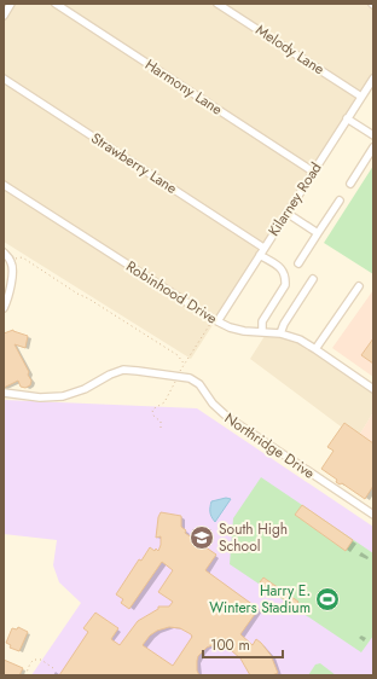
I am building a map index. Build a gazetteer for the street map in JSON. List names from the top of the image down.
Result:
{
  "streets": {
    "street": [
      "Melody Lane",
      "Harmony Lane",
      "Strawberry Lane",
      "Kilarney Road",
      "Robinhood Drive",
      "Northridge Drive"
    ]
  },
  "crossings": [
    ["Melody Lane", "Kilarney Road"],
    ["Harmony Lane", "Kilarney Road"],
    ["Strawberry Lane", "Kilarney Road"],
    ["Kilarney Road", "Robinhood Drive"]
  ],
  "places": {
    "school or university": ["South High School"],
    "sports": ["Harry E. Winters Stadium"]
  },
  "scale_bar": "100 m"
}
